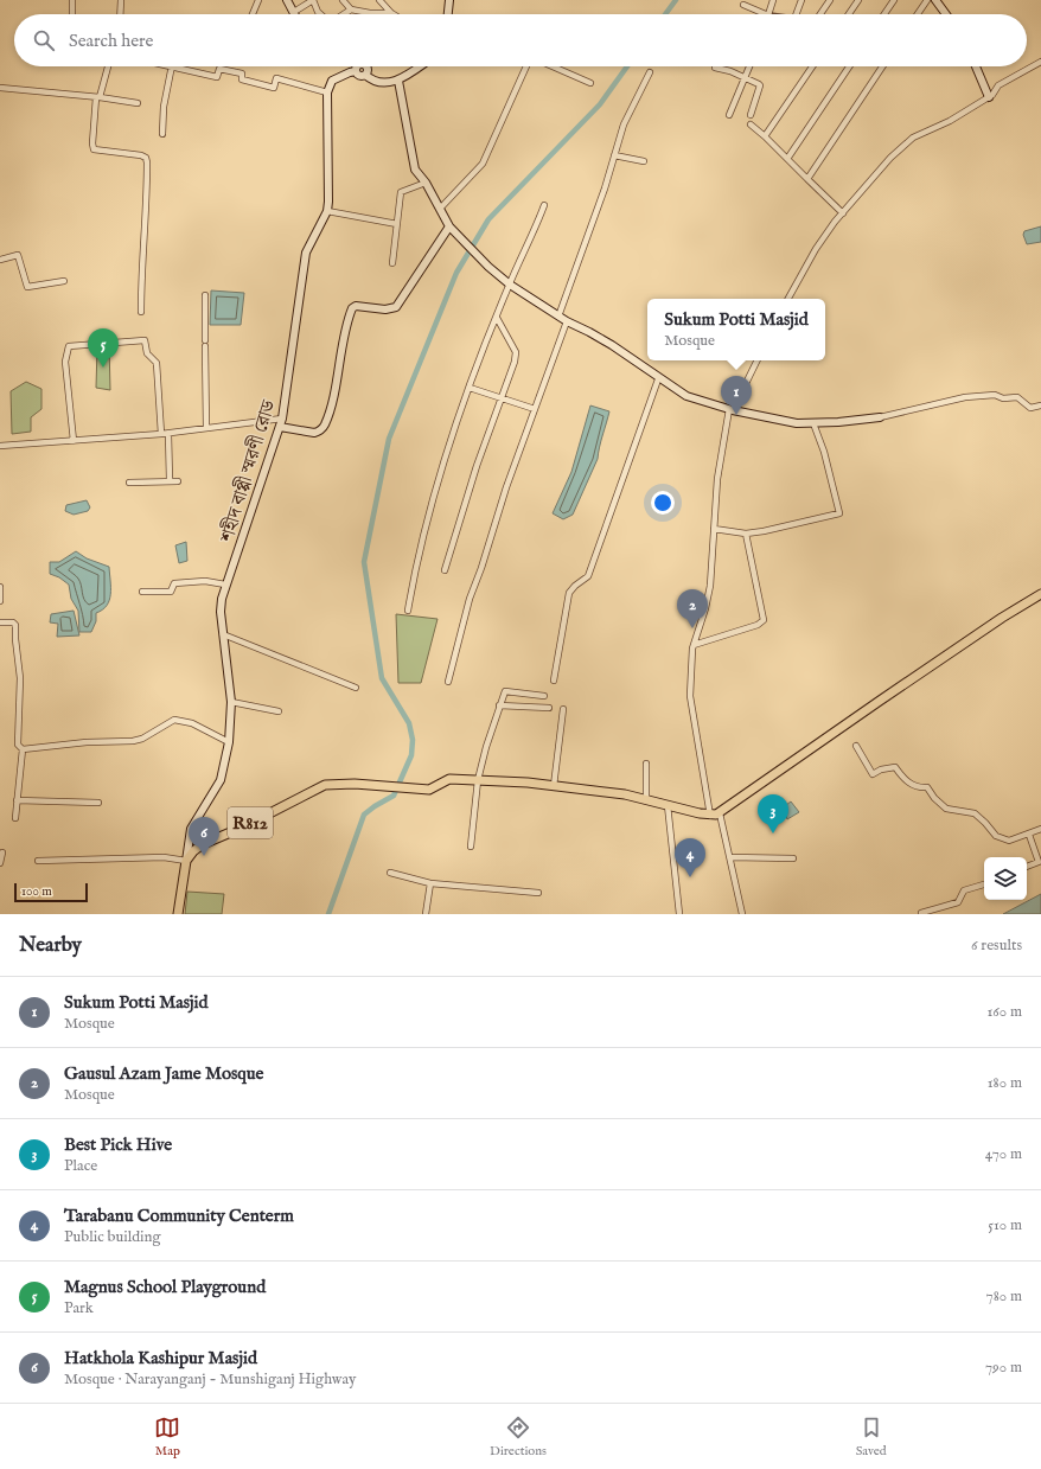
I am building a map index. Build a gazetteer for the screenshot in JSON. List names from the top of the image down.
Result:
{
  "streets": {
    "main road": ["R812"],
    "street": ["শহীদ বাপ্পী স্মরণী রোড"]
  },
  "crossings": [
    ["শহীদ বাপ্পী স্মরণী রোড", "R812"]
  ],
  "scale_bar": "100 m",
  "page": {
    "search": "Search here",
    "popup": ["Sukum Potti Masjid", "Mosque"],
    "pins": [
      "5",
      "1",
      "2",
      "3",
      "6",
      "4"
    ],
    "scale": "100 m",
    "heading": ["Nearby", "6 results"],
    "list": [
      {
        "mark": "1",
        "name": "Sukum Potti Masjid",
        "note": "Mosque",
        "value": "160 m"
      },
      {
        "mark": "2",
        "name": "Gausul Azam Jame Mosque",
        "note": "Mosque",
        "value": "180 m"
      },
      {
        "mark": "3",
        "name": "Best Pick Hive",
        "note": "Place",
        "value": "470 m"
      },
      {
        "mark": "4",
        "name": "Tarabanu Community Centerm",
        "note": "Public building",
        "value": "510 m"
      },
      {
        "mark": "5",
        "name": "Magnus School Playground",
        "note": "Park",
        "value": "780 m"
      },
      {
        "mark": "6",
        "name": "Hatkhola Kashipur Masjid",
        "note": "Mosque · Narayanganj - Munshiganj Highway",
        "value": "790 m"
      }
    ],
    "nav": ["Map", "Directions", "Saved"]
  }
}
